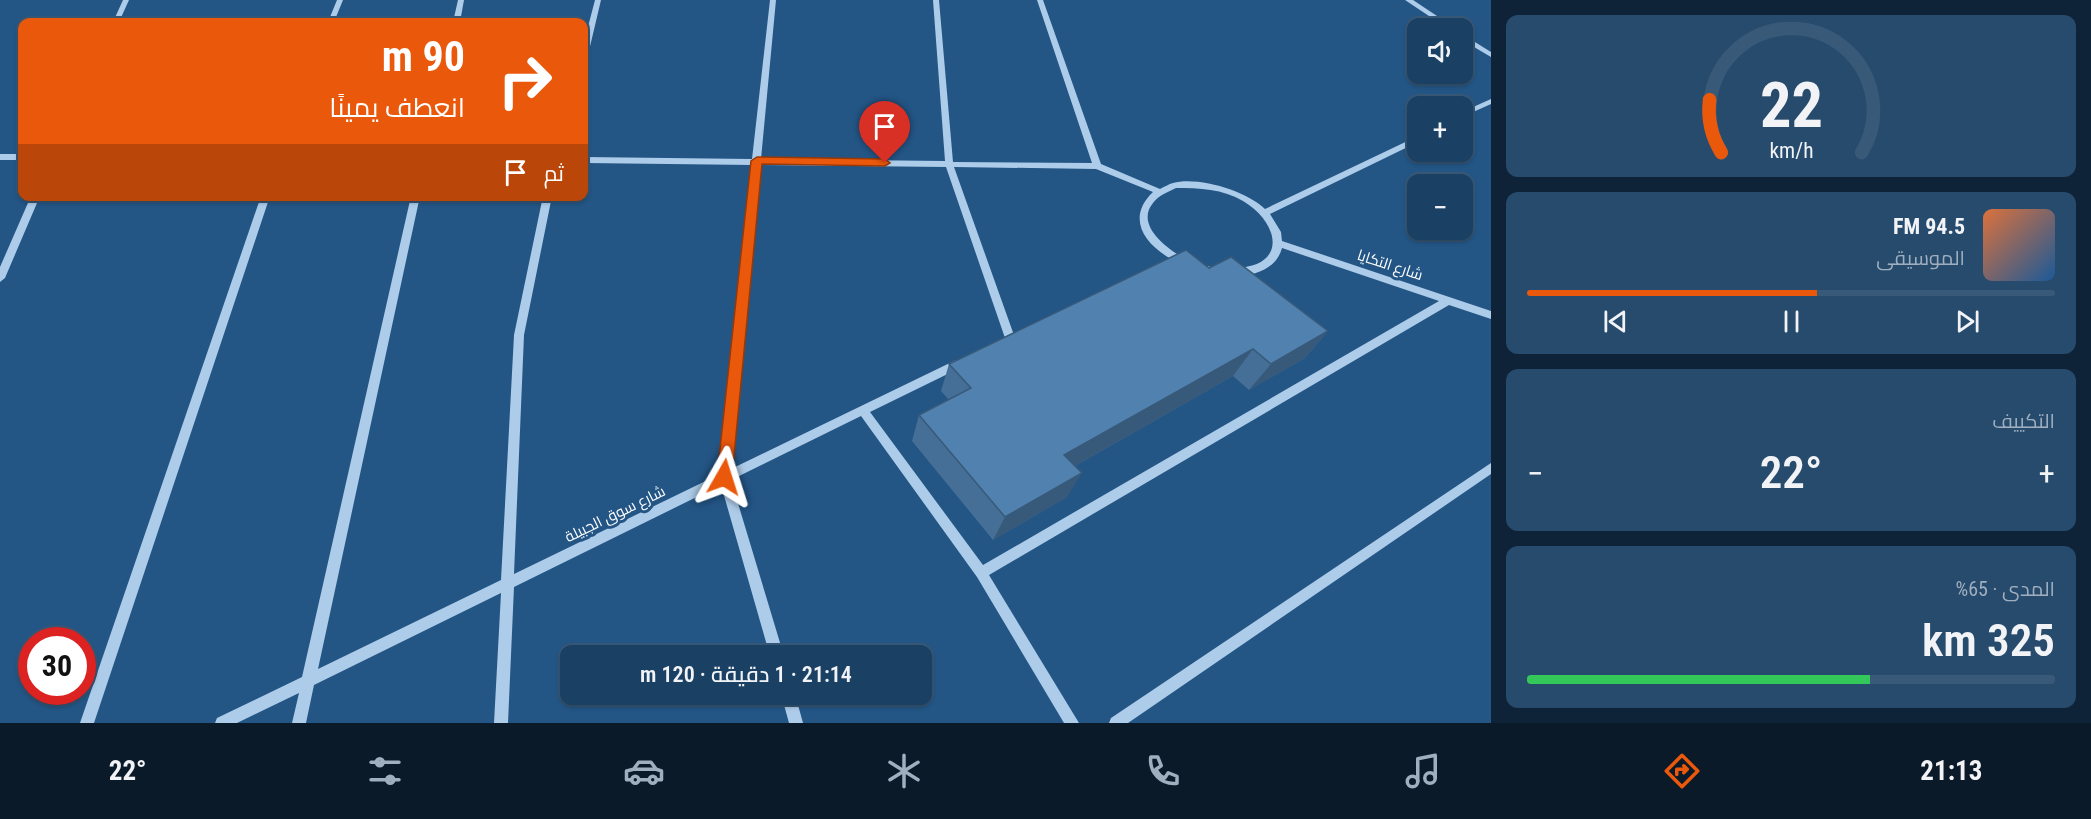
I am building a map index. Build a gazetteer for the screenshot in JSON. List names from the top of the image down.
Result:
{
  "streets": {
    "street": ["شارع التكايا", "شارع سوق الجبيلة"]
  },
  "page": {
    "map_buttons": ["+", "−"],
    "turn": ["90 m", "انعطف يمينًا"],
    "then": "ثم",
    "song": ["94.5 FM", "الموسيقى"],
    "tile": [
      "التكييف",
      ["المدى · 65%", "325 km"]
    ],
    "heat": ["−", "22°", "+"],
    "limit": "30",
    "trip": "21:14 · 1 دقيقة · 120 m",
    "tabs": ["21:13", "22°"],
    "gauge": ["22", "km/h"]
  }
}
